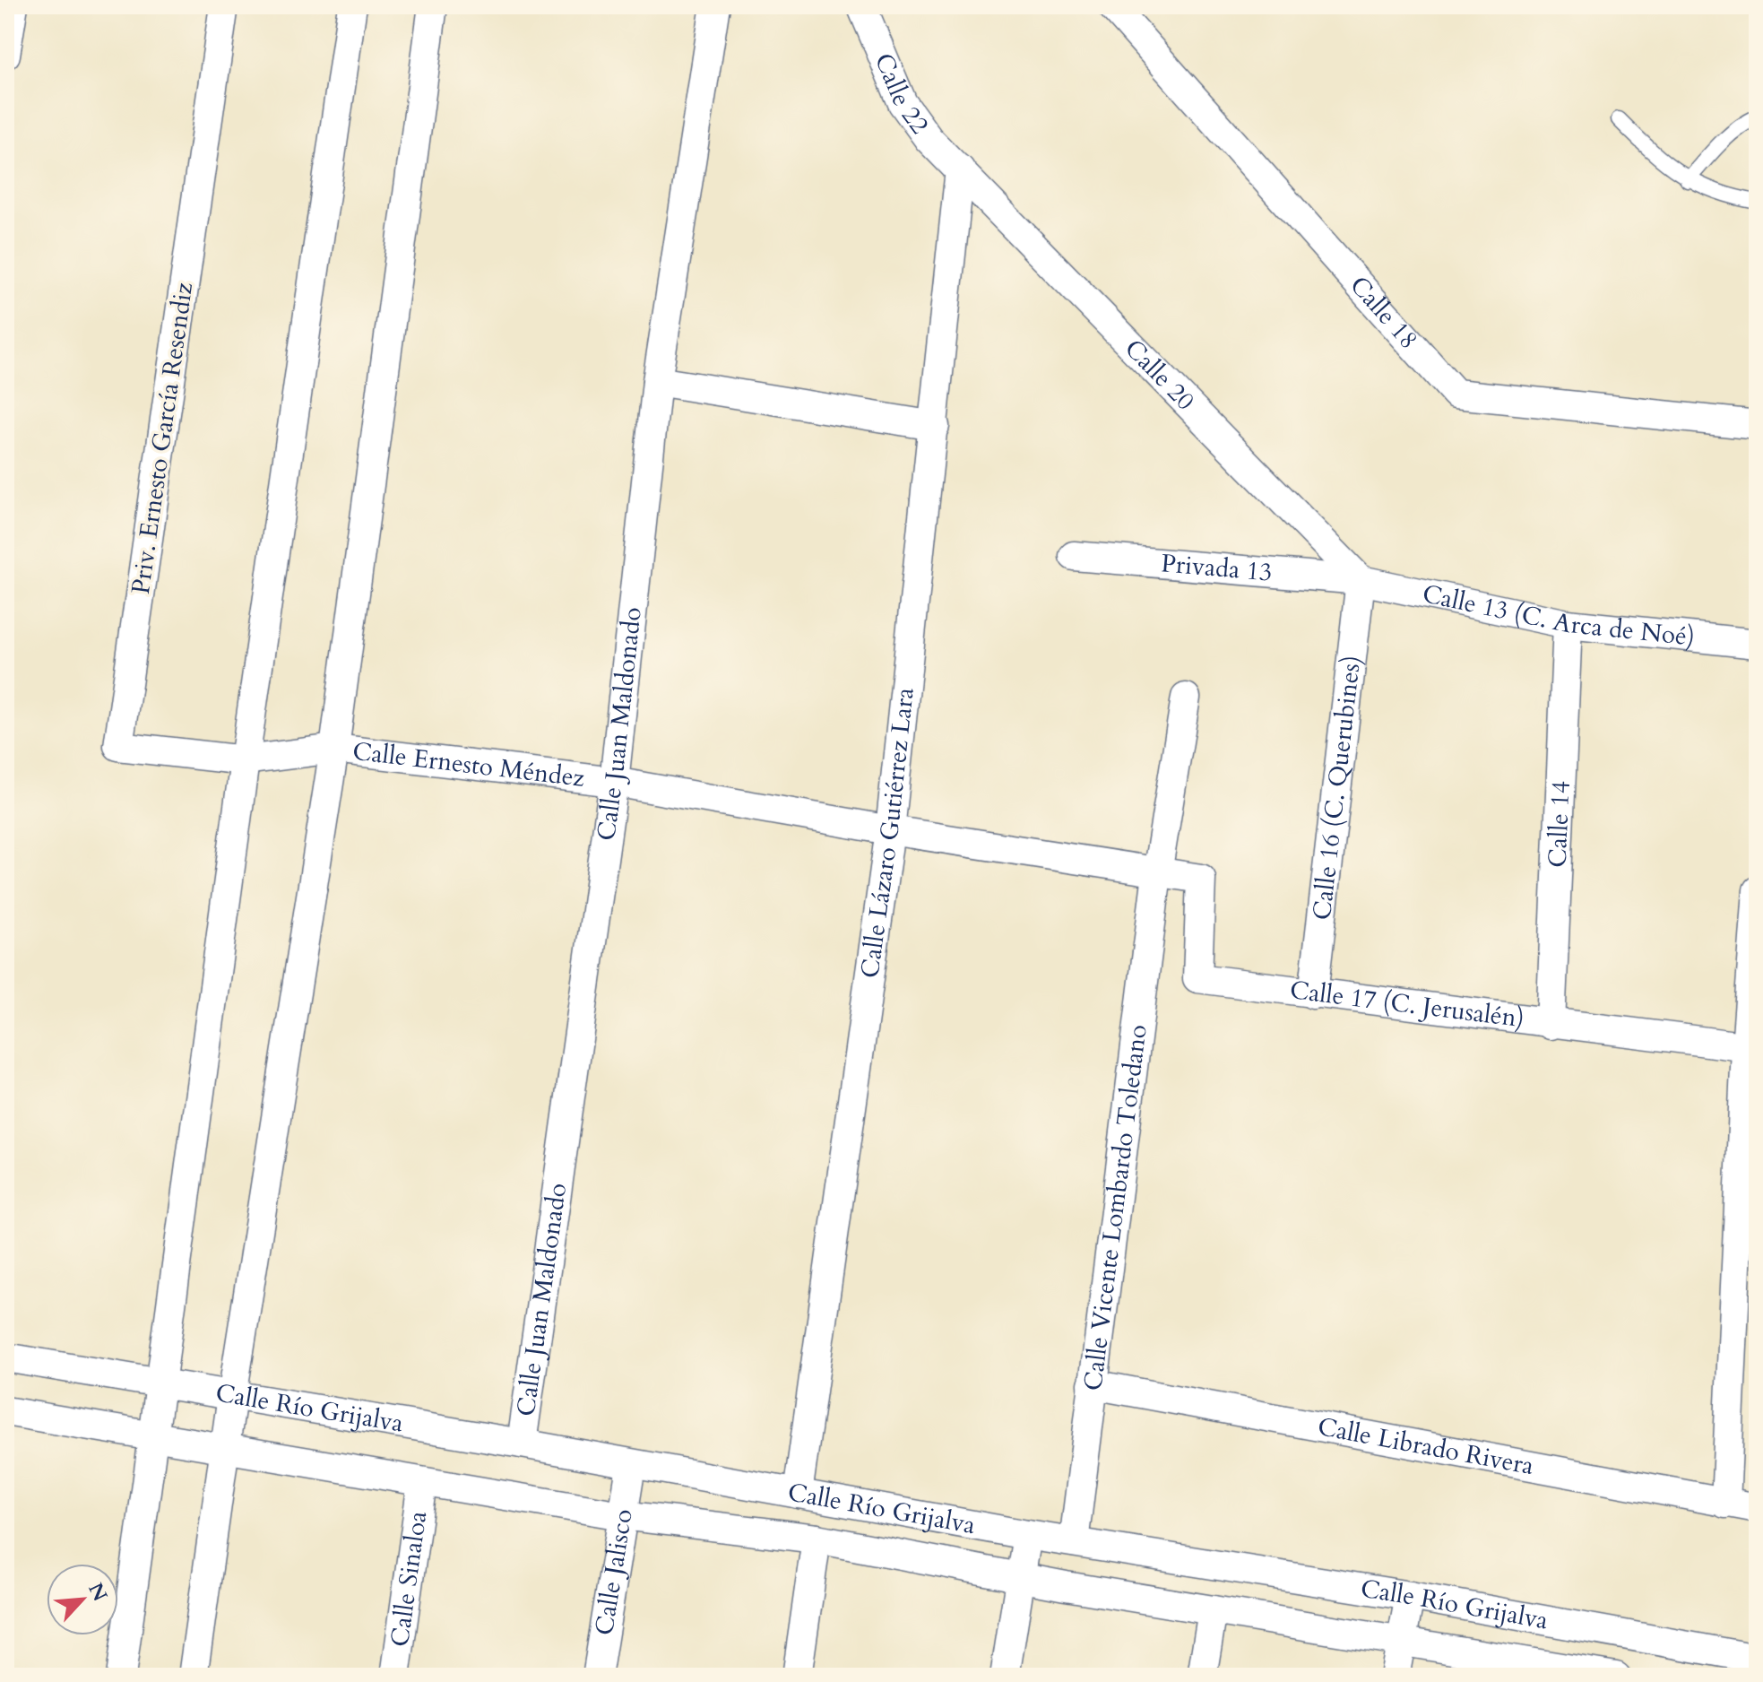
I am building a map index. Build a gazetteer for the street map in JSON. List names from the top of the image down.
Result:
{
  "streets": {
    "street": [
      "Calle 22",
      "Calle 18",
      "Calle 20",
      "Priv. Ernesto García Resendiz",
      "Privada 13",
      "Calle 13 (C. Arca de Noé)",
      "Calle Juan Maldonado",
      "Calle Ernesto Méndez",
      "Calle 16 (C. Querubines)",
      "Calle 14",
      "Calle Lázaro Gutiérrez Lara",
      "Calle 17 (C. Jerusalén)",
      "Calle Vicente Lombardo Toledano",
      "Calle Río Grijalva",
      "Calle Librado Rivera",
      "Calle Jalisco",
      "Calle Sinaloa"
    ]
  },
  "crossings": [
    ["Calle 22", "Calle 20"],
    ["Calle 22", "Calle Lázaro Gutiérrez Lara"],
    ["Calle 20", "Privada 13"],
    ["Calle 20", "Calle 13 (C. Arca de Noé)"],
    ["Calle 20", "Calle 16 (C. Querubines)"],
    ["Calle 20", "Calle Lázaro Gutiérrez Lara"],
    ["Priv. Ernesto García Resendiz", "Calle Ernesto Méndez"],
    ["Privada 13", "Calle 13 (C. Arca de Noé)"],
    ["Privada 13", "Calle 16 (C. Querubines)"],
    ["Calle 13 (C. Arca de Noé)", "Calle 16 (C. Querubines)"],
    ["Calle 13 (C. Arca de Noé)", "Calle 14"],
    ["Calle Juan Maldonado", "Calle Ernesto Méndez"],
    ["Calle Juan Maldonado", "Calle Río Grijalva"],
    ["Calle Ernesto Méndez", "Calle Lázaro Gutiérrez Lara"],
    ["Calle Ernesto Méndez", "Calle 17 (C. Jerusalén)"],
    ["Calle Ernesto Méndez", "Calle Vicente Lombardo Toledano"],
    ["Calle 16 (C. Querubines)", "Calle 17 (C. Jerusalén)"],
    ["Calle 14", "Calle 17 (C. Jerusalén)"],
    ["Calle Lázaro Gutiérrez Lara", "Calle Río Grijalva"],
    ["Calle 17 (C. Jerusalén)", "Calle Vicente Lombardo Toledano"],
    ["Calle Vicente Lombardo Toledano", "Calle Río Grijalva"],
    ["Calle Vicente Lombardo Toledano", "Calle Librado Rivera"],
    ["Calle Río Grijalva", "Calle Jalisco"],
    ["Calle Río Grijalva", "Calle Sinaloa"]
  ],
  "north": "top right"
}
